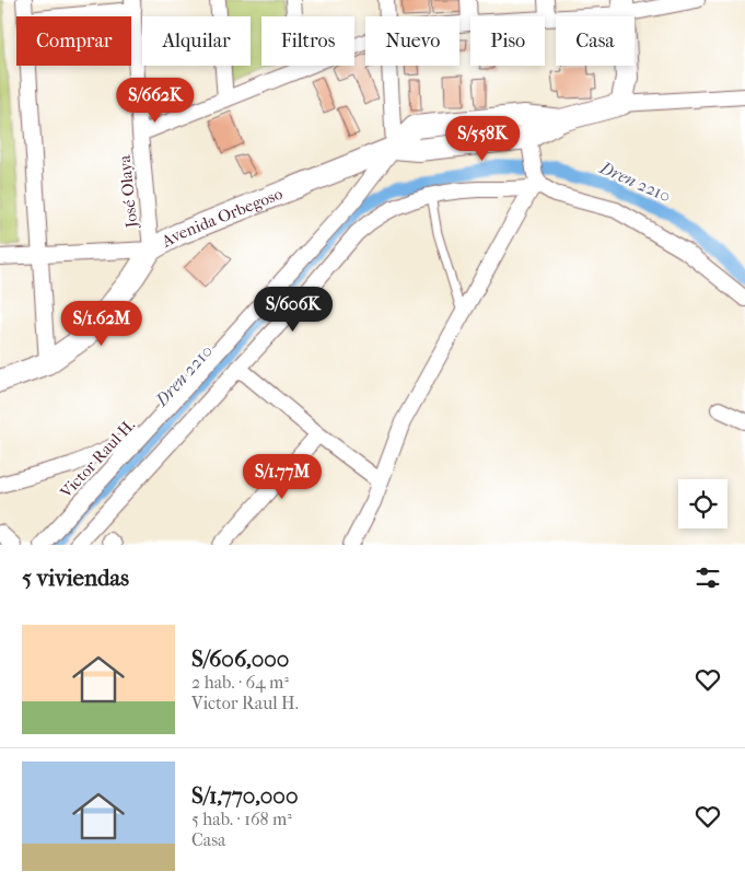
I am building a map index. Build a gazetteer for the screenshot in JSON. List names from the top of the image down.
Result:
{
  "streets": {
    "main road": ["Avenida Orbegoso"],
    "street": ["José Olaya", "Victor Raul H."]
  },
  "crossings": [
    ["José Olaya", "Avenida Orbegoso"],
    ["Avenida Orbegoso", "Victor Raul H."]
  ],
  "water": ["Dren 2210"],
  "page": {
    "chip": [
      "Comprar",
      "Alquilar",
      "Filtros",
      "Nuevo",
      "Piso",
      "Casa"
    ],
    "price": [
      "S/662K",
      "S/558K",
      "S/606K",
      "S/1.62M",
      "S/1.77M"
    ],
    "heading": "5 viviendas",
    "list": [
      {
        "name": "S/606,000",
        "note": "2 hab. · 64 m² · Victor Raul H."
      },
      {
        "name": "S/1,770,000",
        "note": "5 hab. · 168 m² · Casa"
      }
    ]
  }
}
